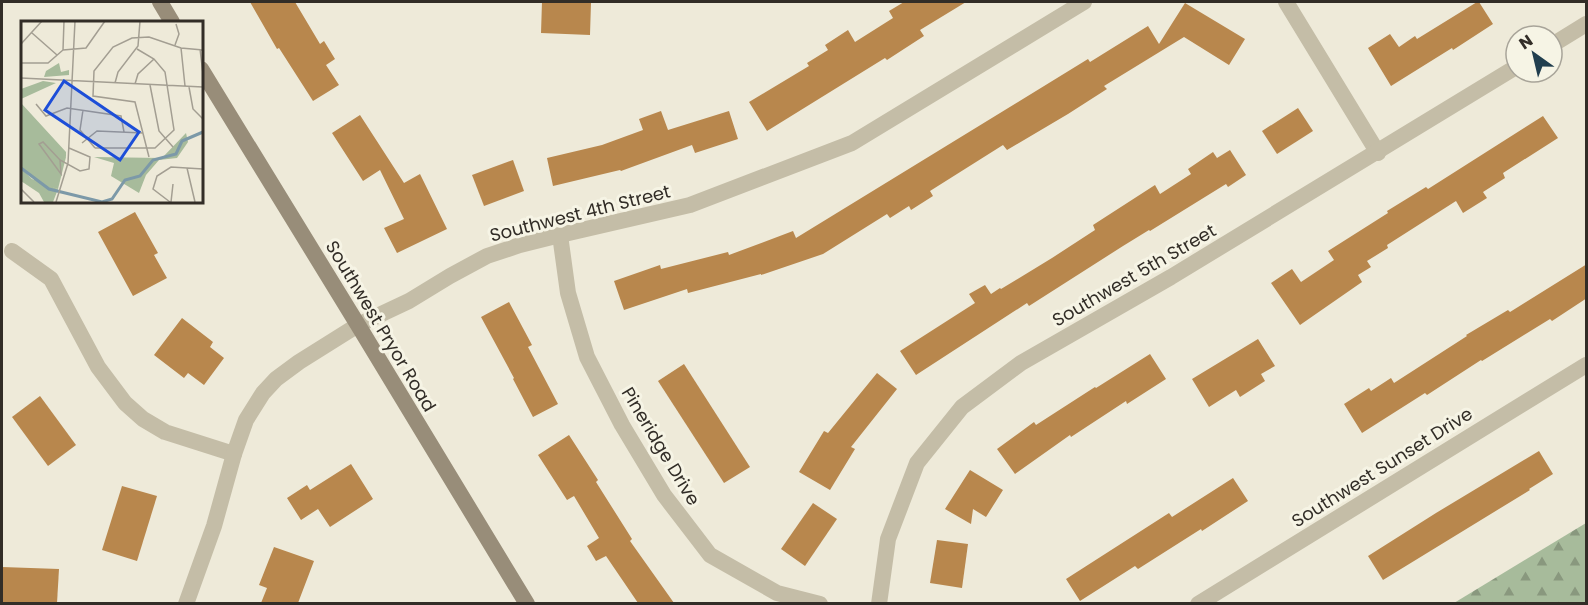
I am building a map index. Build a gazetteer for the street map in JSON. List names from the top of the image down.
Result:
{
  "streets": {
    "main road": ["Southwest Pryor Road"],
    "street": [
      "Southwest 4th Street",
      "Southwest 5th Street",
      "Pineridge Drive",
      "Southwest Sunset Drive"
    ]
  },
  "crossings": [
    ["Southwest 4th Street", "Southwest Pryor Road"],
    ["Southwest 4th Street", "Pineridge Drive"]
  ],
  "north": "top left"
}
